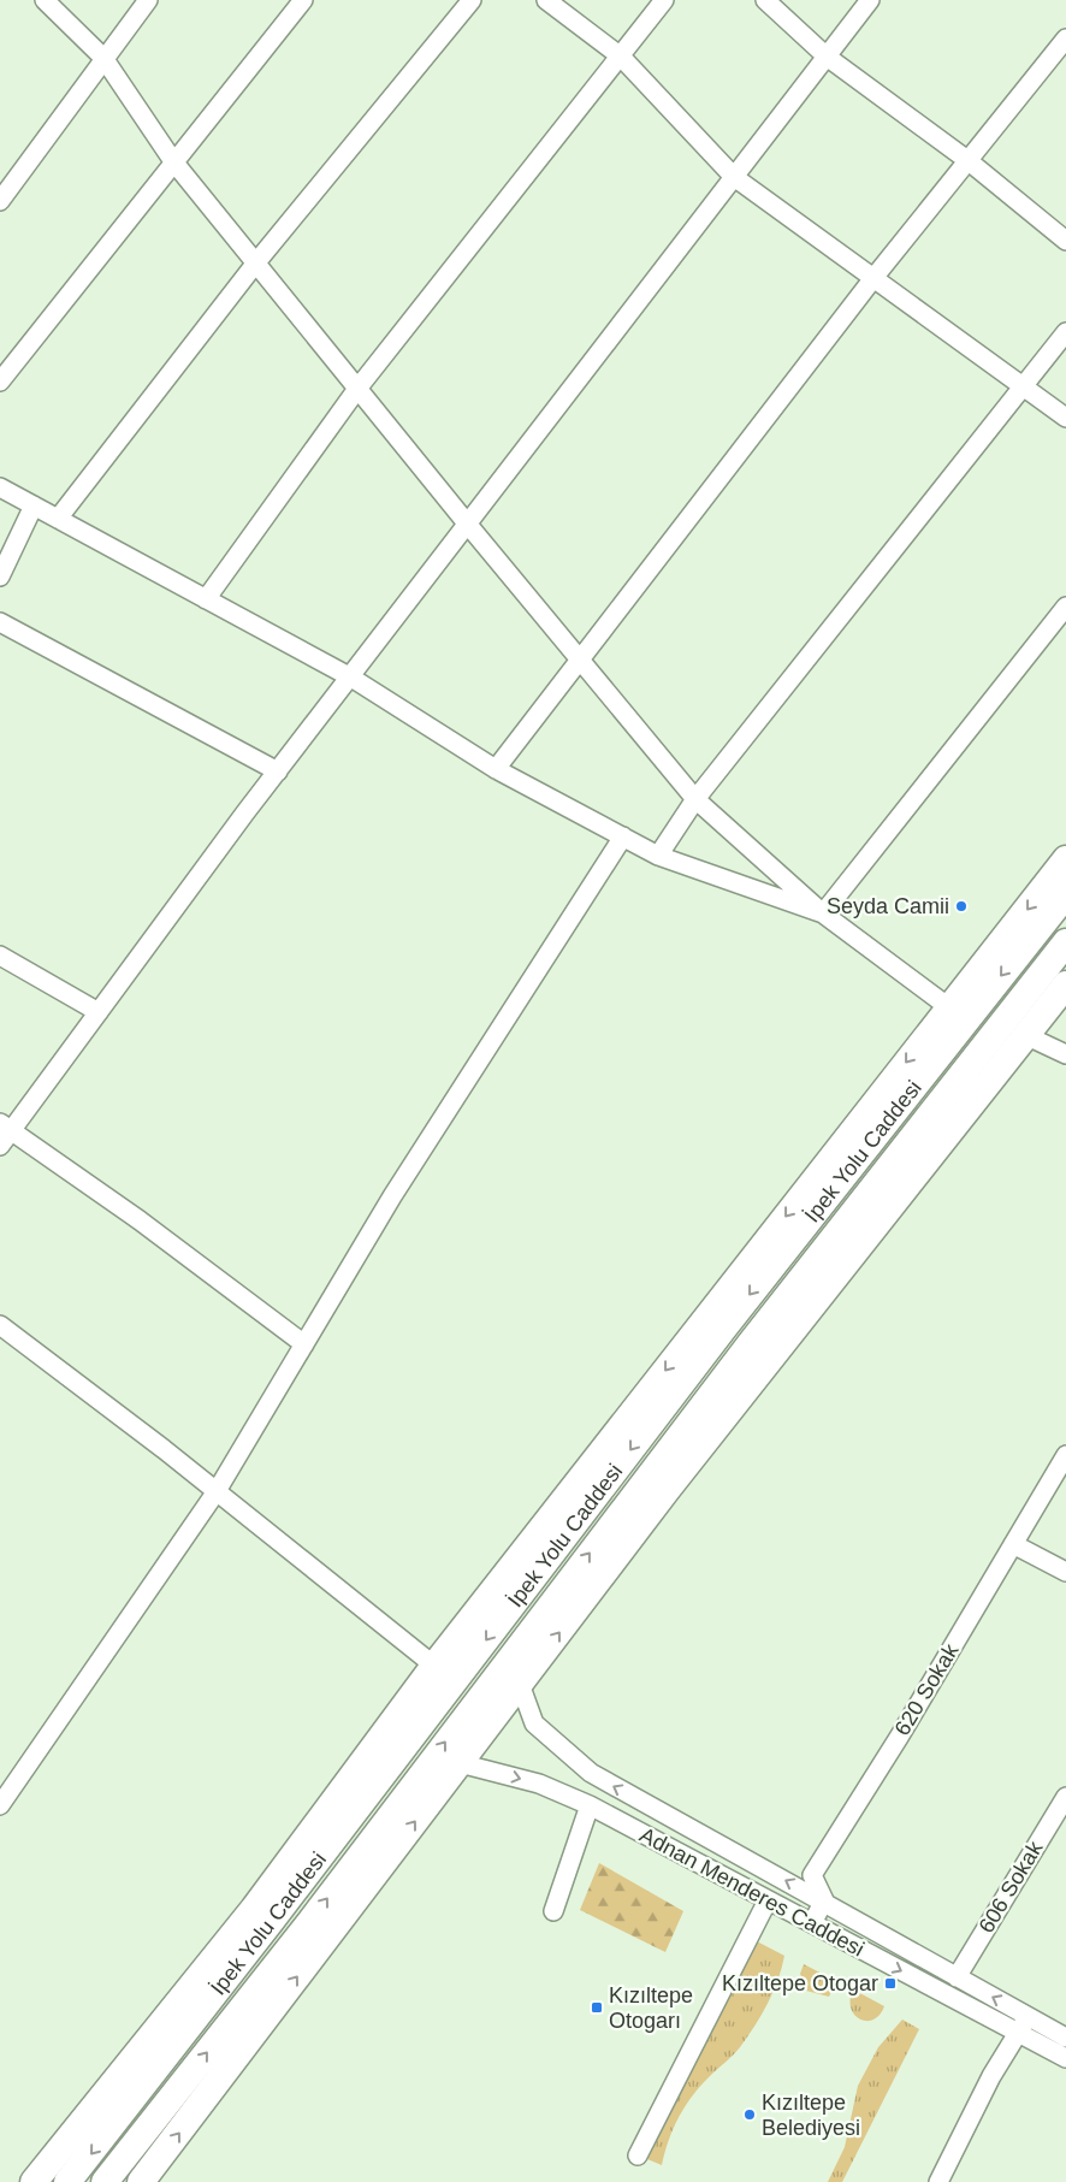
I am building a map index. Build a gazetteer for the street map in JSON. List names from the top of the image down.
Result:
{
  "streets": {
    "highway": ["İpek Yolu Caddesi"],
    "street": ["620 Sokak", "606 Sokak", "Adnan Menderes Caddesi"]
  },
  "crossings": [
    ["620 Sokak", "Adnan Menderes Caddesi"],
    ["606 Sokak", "Adnan Menderes Caddesi"]
  ],
  "places": {
    "other": ["Seyda Camii", "Kızıltepe Belediyesi"],
    "transit": ["Kızıltepe Otogar", "Kızıltepe Otogarı"]
  }
}
